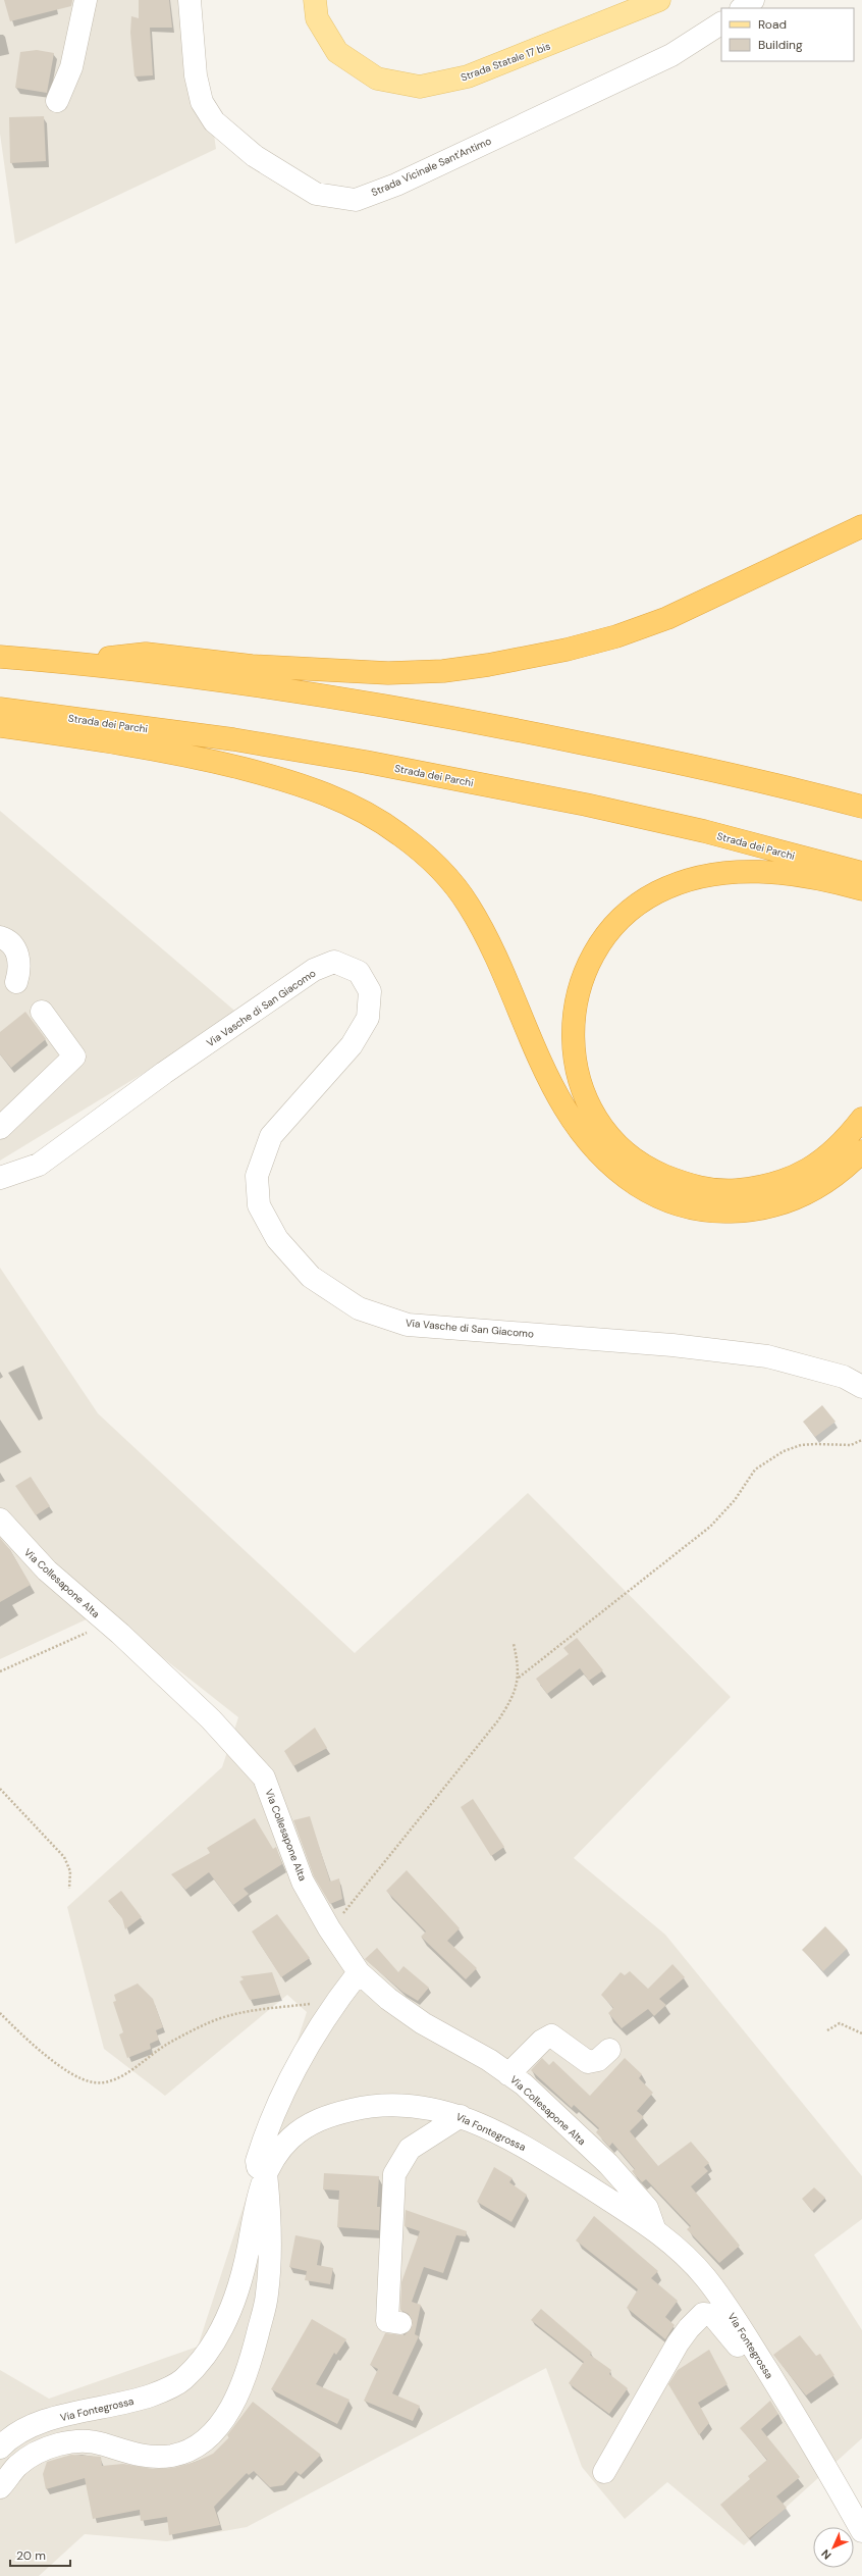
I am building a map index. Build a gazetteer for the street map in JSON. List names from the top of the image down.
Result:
{
  "streets": {
    "highway": ["Strada dei Parchi"],
    "main road": ["Strada Statale 17 bis"],
    "street": [
      "Strada Vicinale Sant'Antimo",
      "Via Vasche di San Giacomo",
      "Via Collesapone Alta",
      "Via Fontegrossa"
    ]
  },
  "crossings": [
    ["Via Collesapone Alta", "Via Fontegrossa"]
  ],
  "legend": ["Road", "Building"],
  "scale_bar": "20 m",
  "north": "bottom left"
}
